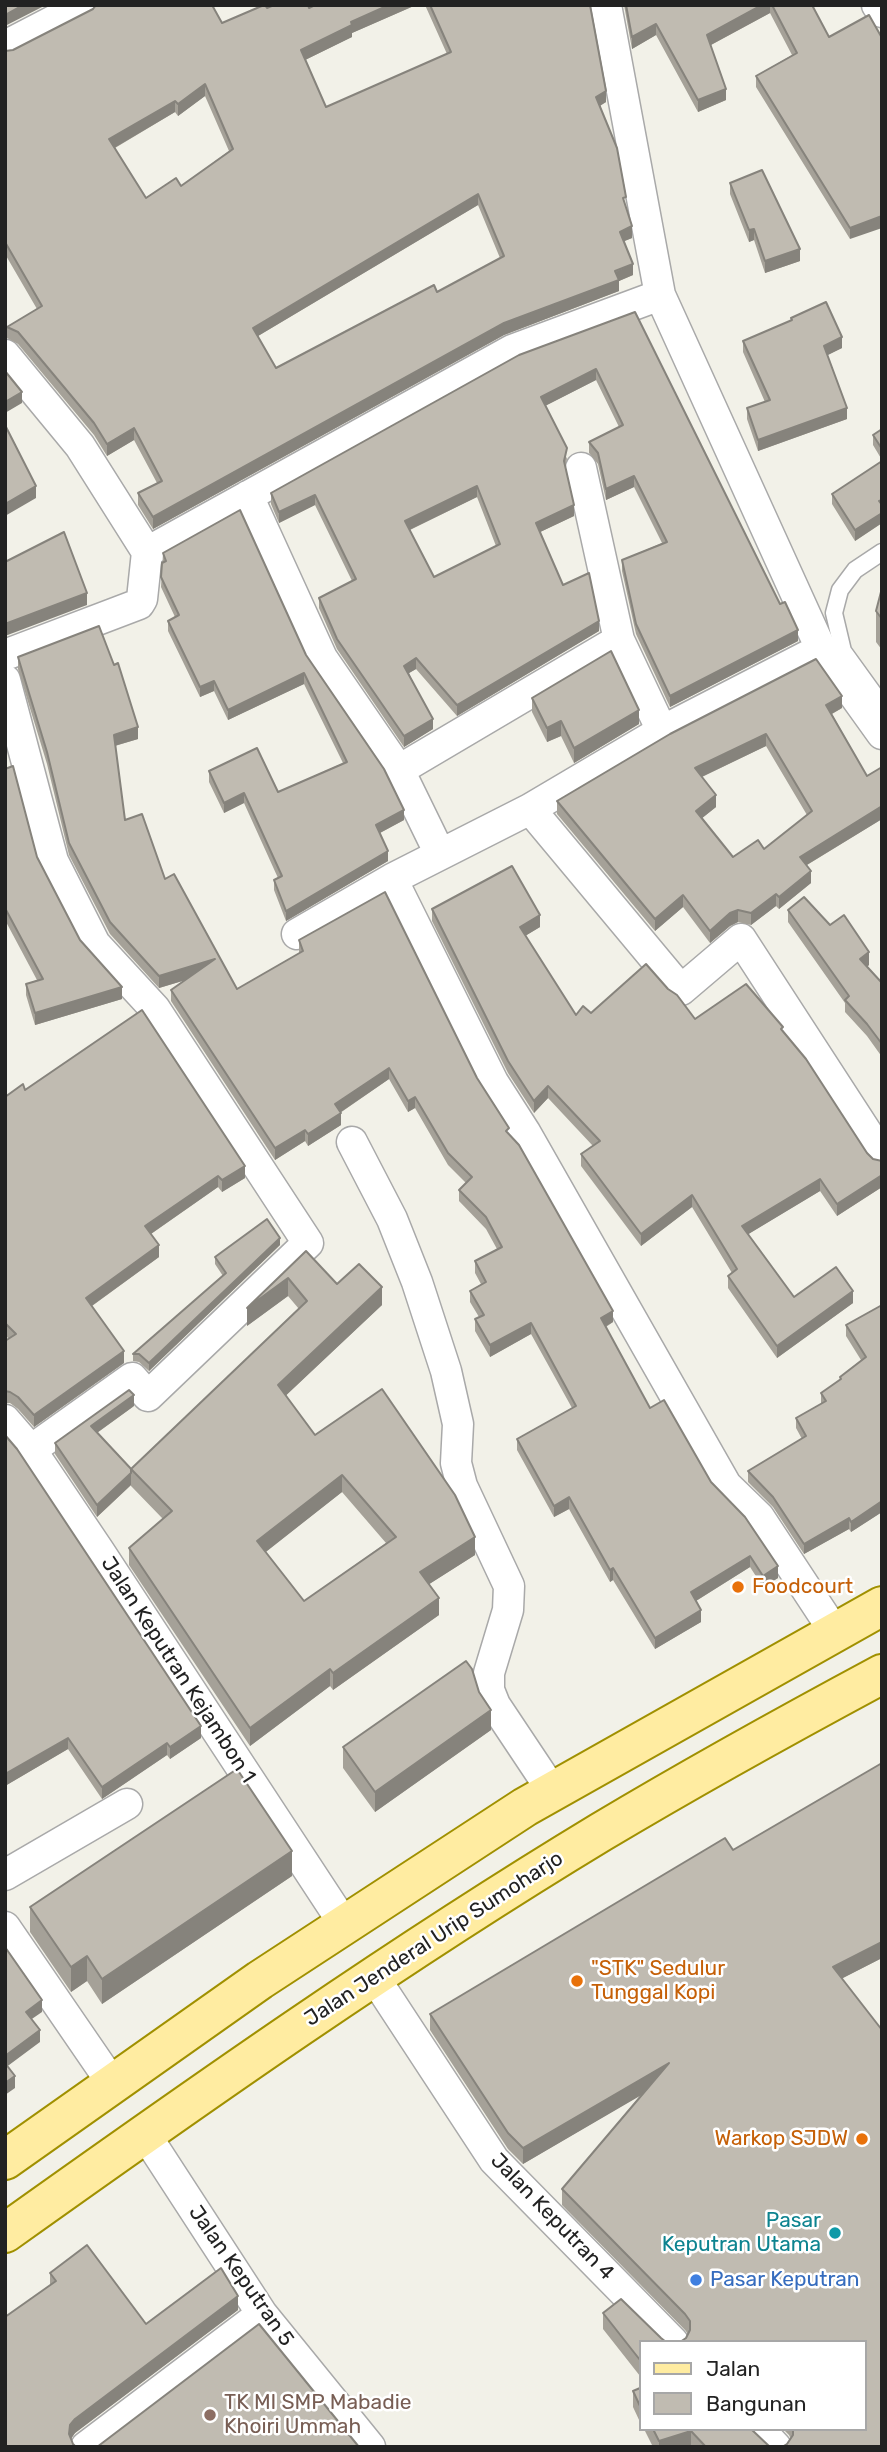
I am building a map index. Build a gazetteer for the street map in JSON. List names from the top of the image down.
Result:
{
  "streets": {
    "main road": ["Jalan Jenderal Urip Sumoharjo"],
    "street": ["Jalan Keputran Kejambon 1", "Jalan Keputran 4", "Jalan Keputran 5"]
  },
  "crossings": [
    ["Jalan Jenderal Urip Sumoharjo", "Jalan Keputran 4"],
    ["Jalan Jenderal Urip Sumoharjo", "Jalan Keputran 5"]
  ],
  "places": [
    "Foodcourt",
    "\"STK\" Sedulur Tunggal Kopi",
    "Warkop SJDW",
    "Pasar Keputran Utama",
    "Pasar Keputran",
    "TK MI SMP Mabadie Khoiri Ummah"
  ],
  "legend": ["Jalan", "Bangunan"]
}
